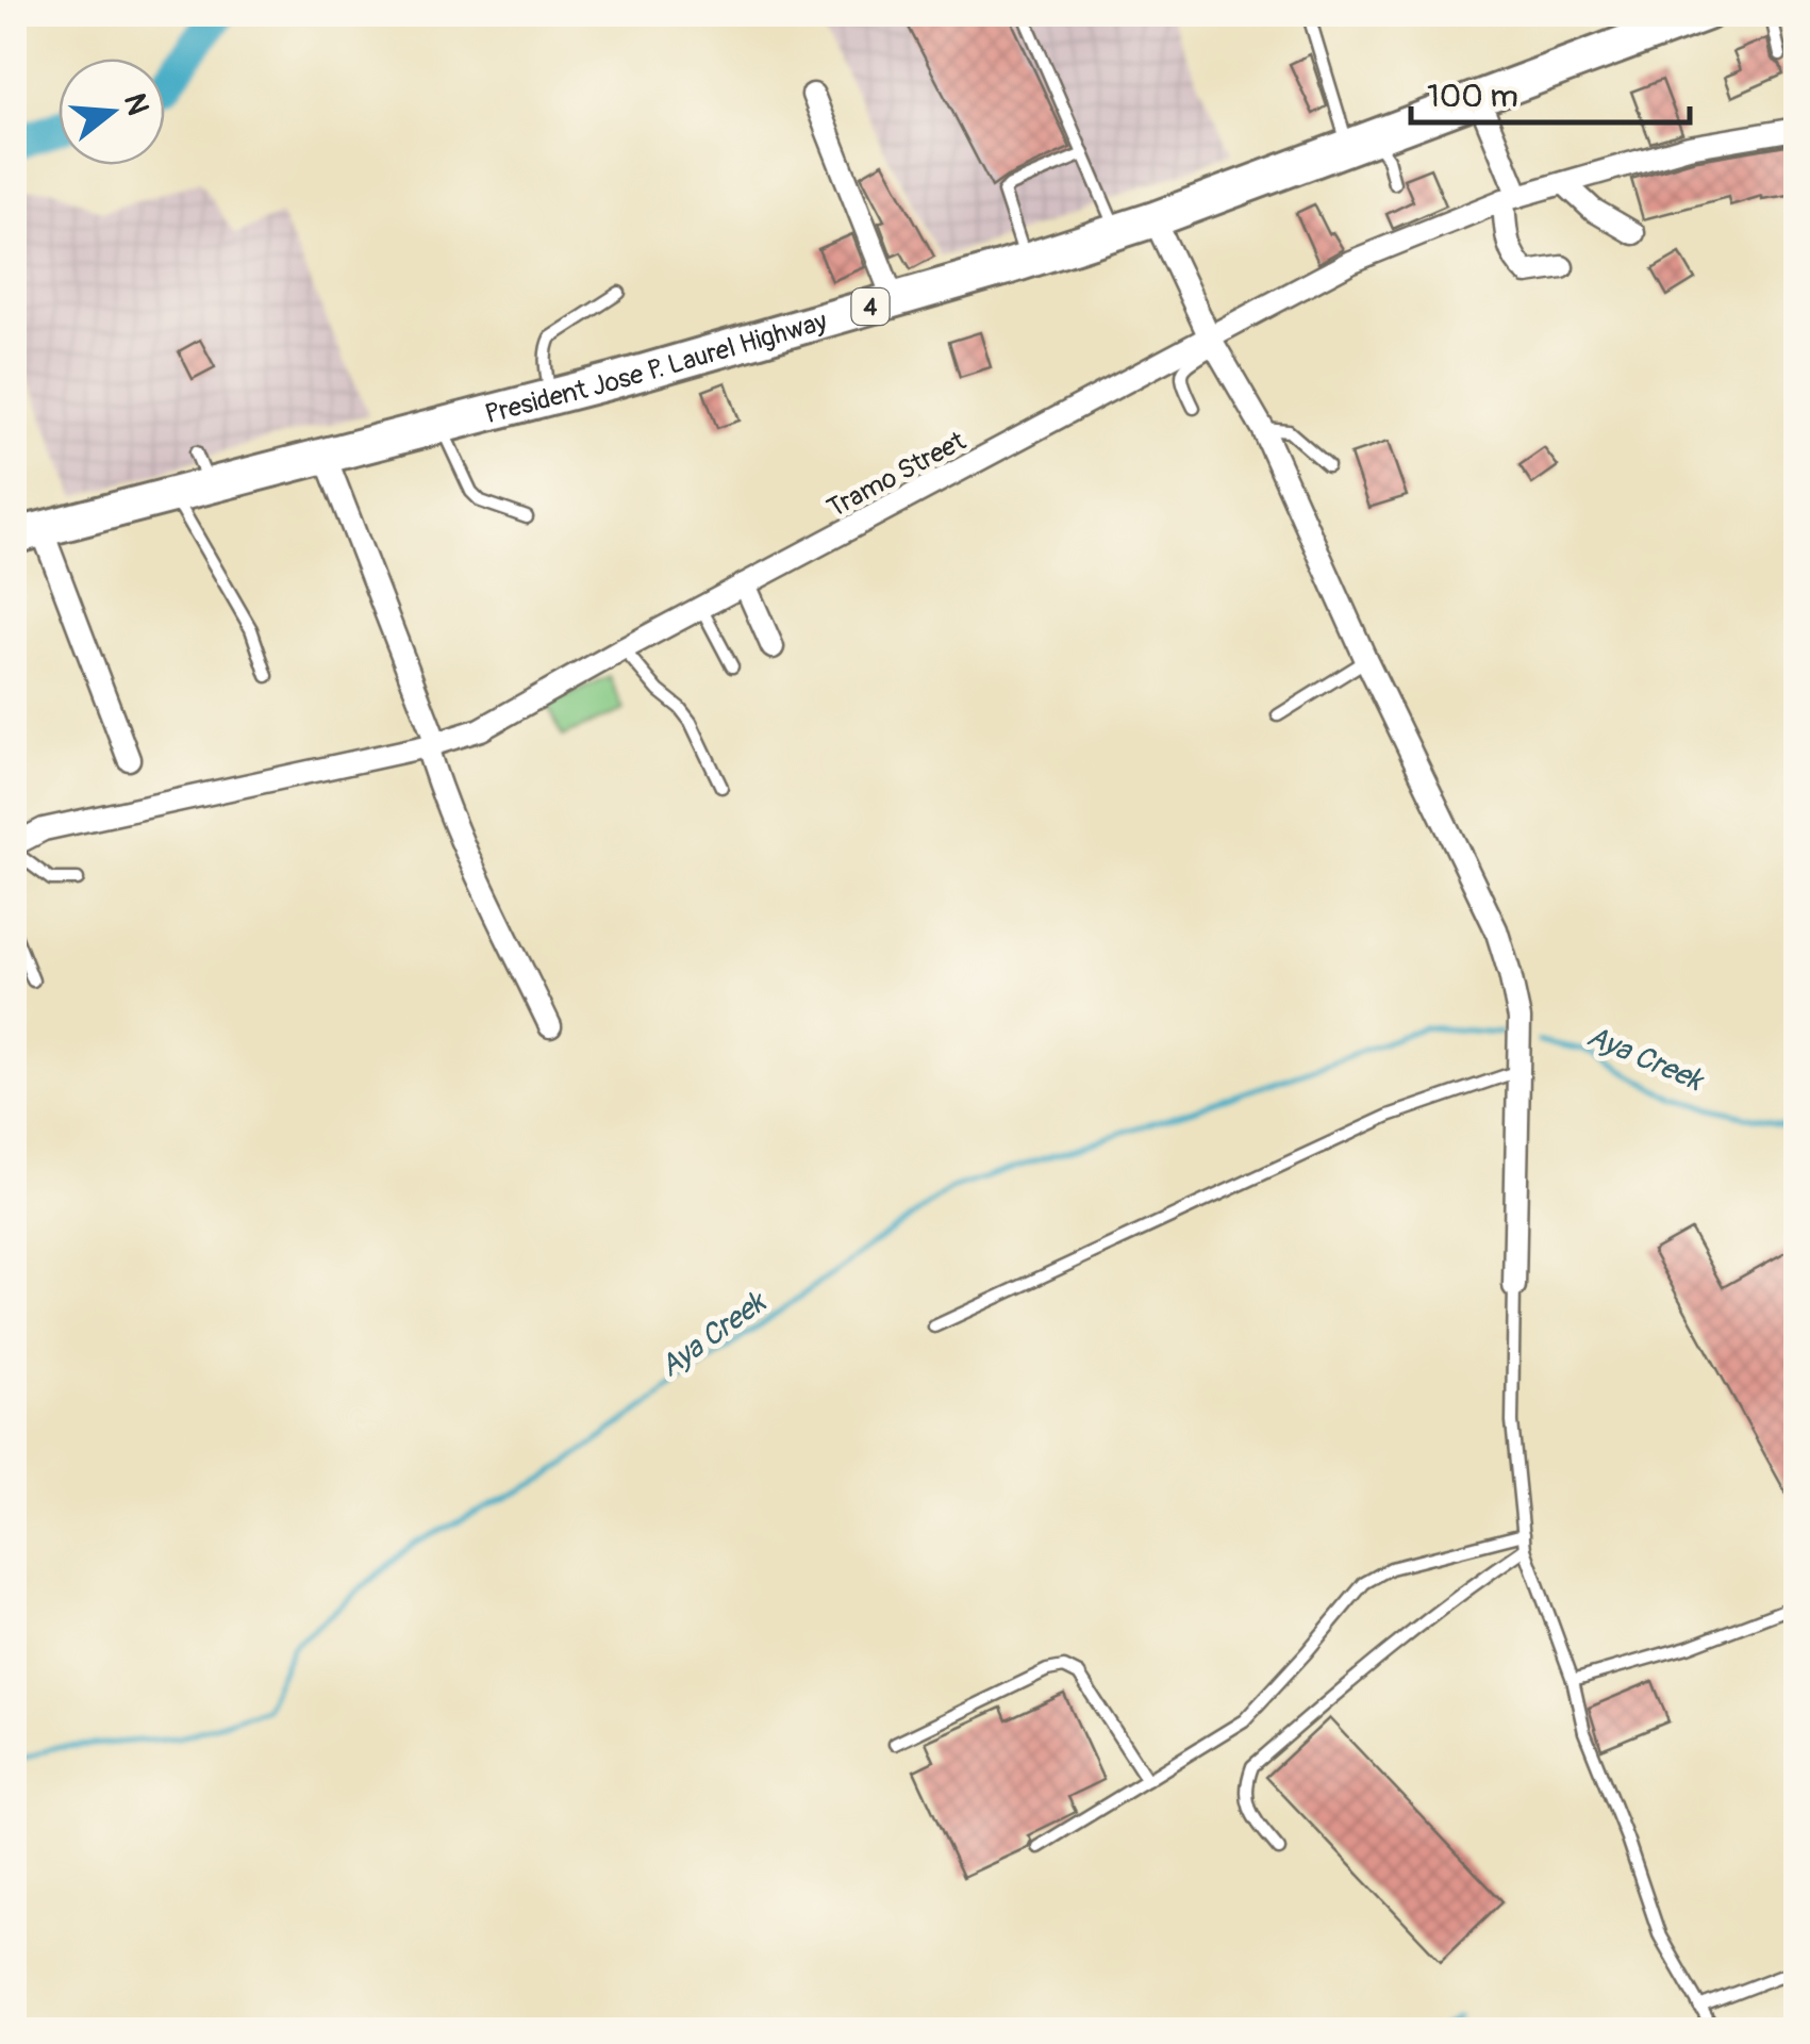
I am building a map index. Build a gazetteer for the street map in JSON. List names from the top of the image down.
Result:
{
  "streets": {
    "highway": ["4", "President Jose P. Laurel Highway"],
    "street": ["Tramo Street"]
  },
  "water": ["Aya Creek"],
  "scale_bar": "100 m",
  "north": "right"
}
